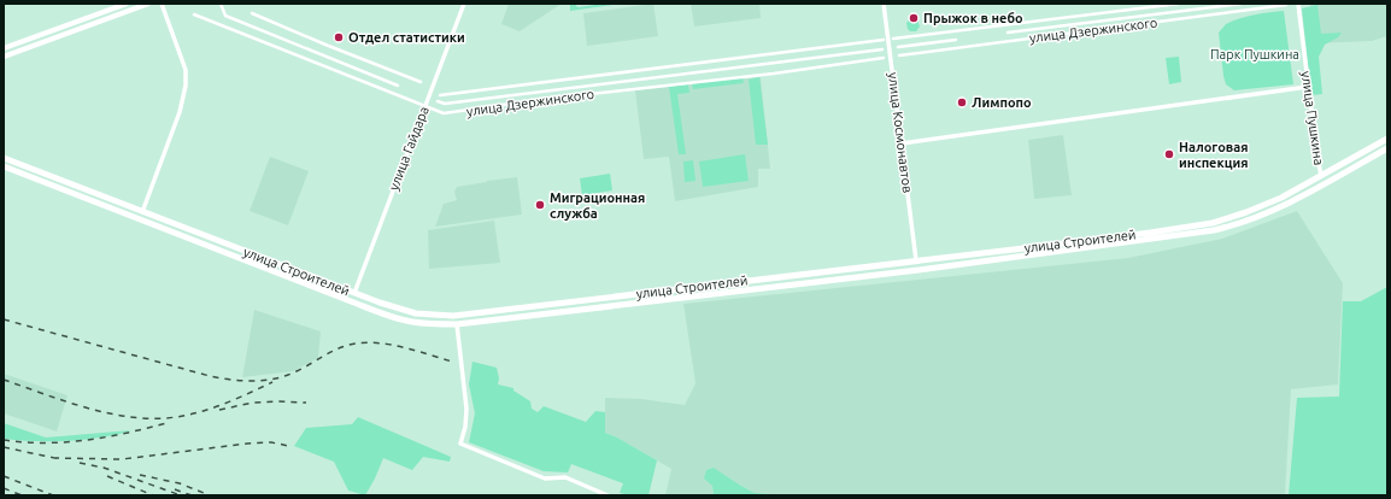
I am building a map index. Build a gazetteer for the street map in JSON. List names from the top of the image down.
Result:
{
  "streets": {
    "main road": ["улица Строителей"],
    "street": [
      "улица Дзержинского",
      "улица Пушкина",
      "улица Космонавтов",
      "улица Гайдара"
    ]
  },
  "crossings": [
    ["улица Дзержинского", "улица Гайдара"],
    ["улица Пушкина", "улица Строителей"],
    ["улица Космонавтов", "улица Строителей"],
    ["улица Гайдара", "улица Строителей"]
  ],
  "parks": ["Парк Пушкина"],
  "places": [
    "Прыжок в небо",
    "Отдел статистики",
    "Лимпопо",
    "Налоговая инспекция",
    "Миграционная служба"
  ]
}
